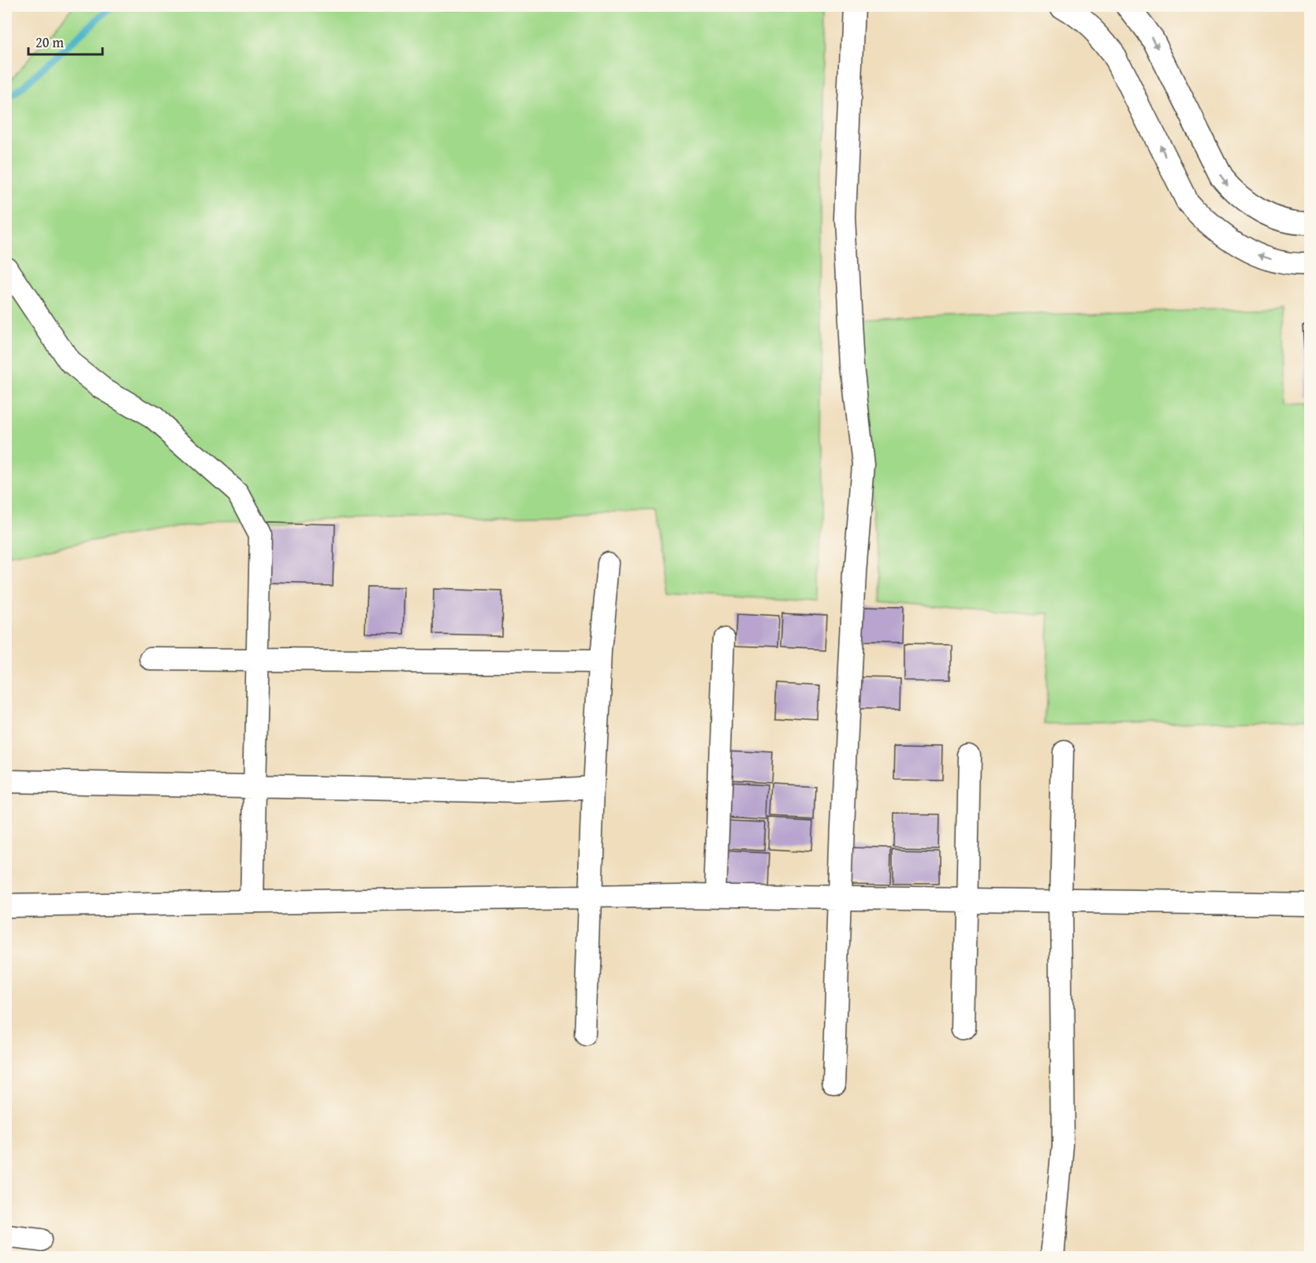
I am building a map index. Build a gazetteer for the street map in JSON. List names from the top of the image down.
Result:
{
  "scale_bar": "20 m"
}
